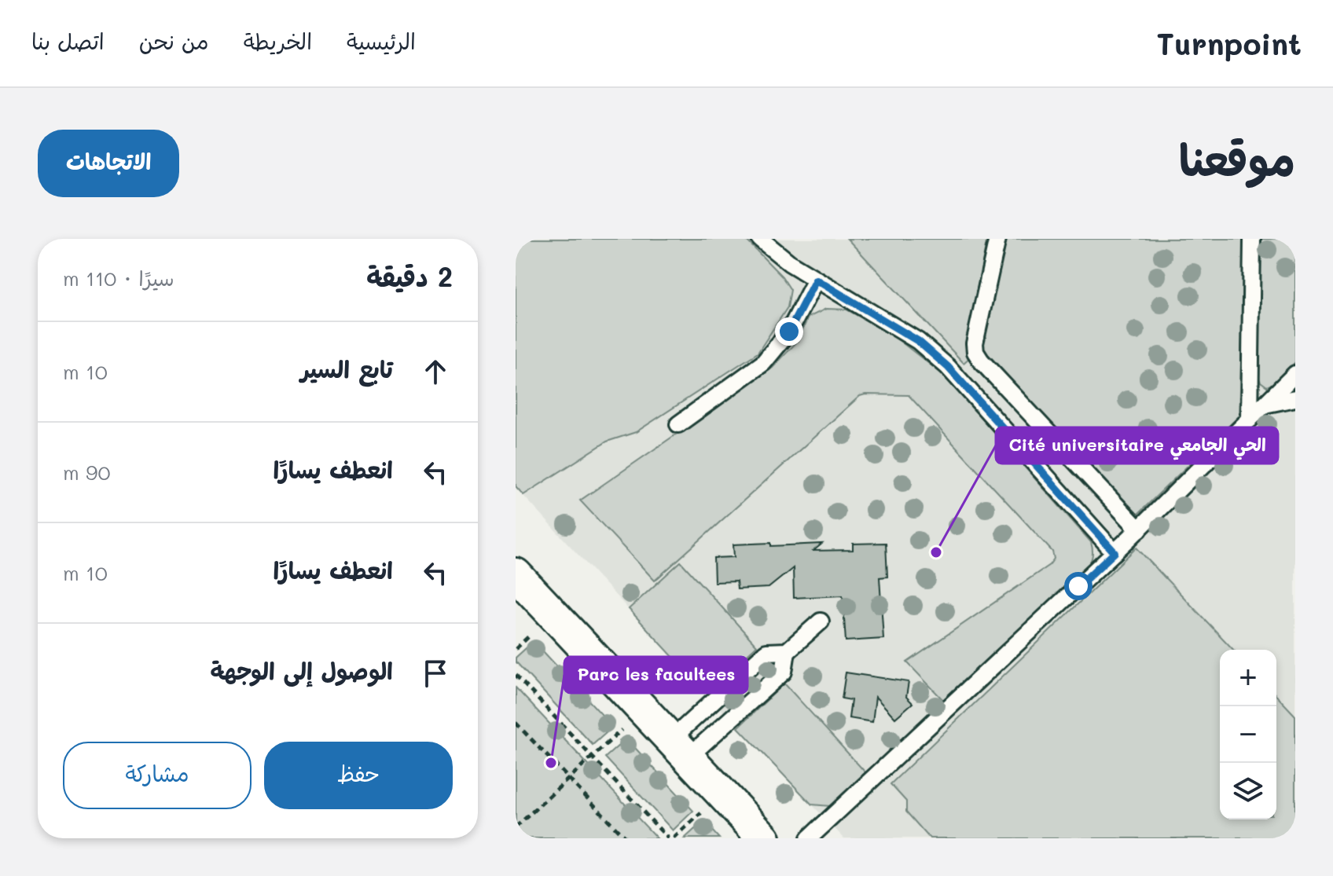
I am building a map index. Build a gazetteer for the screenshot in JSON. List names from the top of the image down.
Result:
{
  "places": ["Cité universitaire الحي الجامعي", "Parc les facultees"],
  "page": {
    "header": "Turnpoint",
    "nav": [
      "الرئيسية",
      "الخريطة",
      "من نحن",
      "اتصل بنا"
    ],
    "title": "موقعنا",
    "buttons": [
      "الاتجاهات",
      ["حفظ", "مشاركة"]
    ],
    "heading": ["2 دقيقة", "سيرًا · 110 m"],
    "list": [
      ["تابع السير", "10 m"],
      ["انعطف يسارًا", "90 m"],
      ["انعطف يسارًا", "10 m"],
      "الوصول إلى الوجهة"
    ],
    "map_buttons": ["+", "−"]
  }
}
